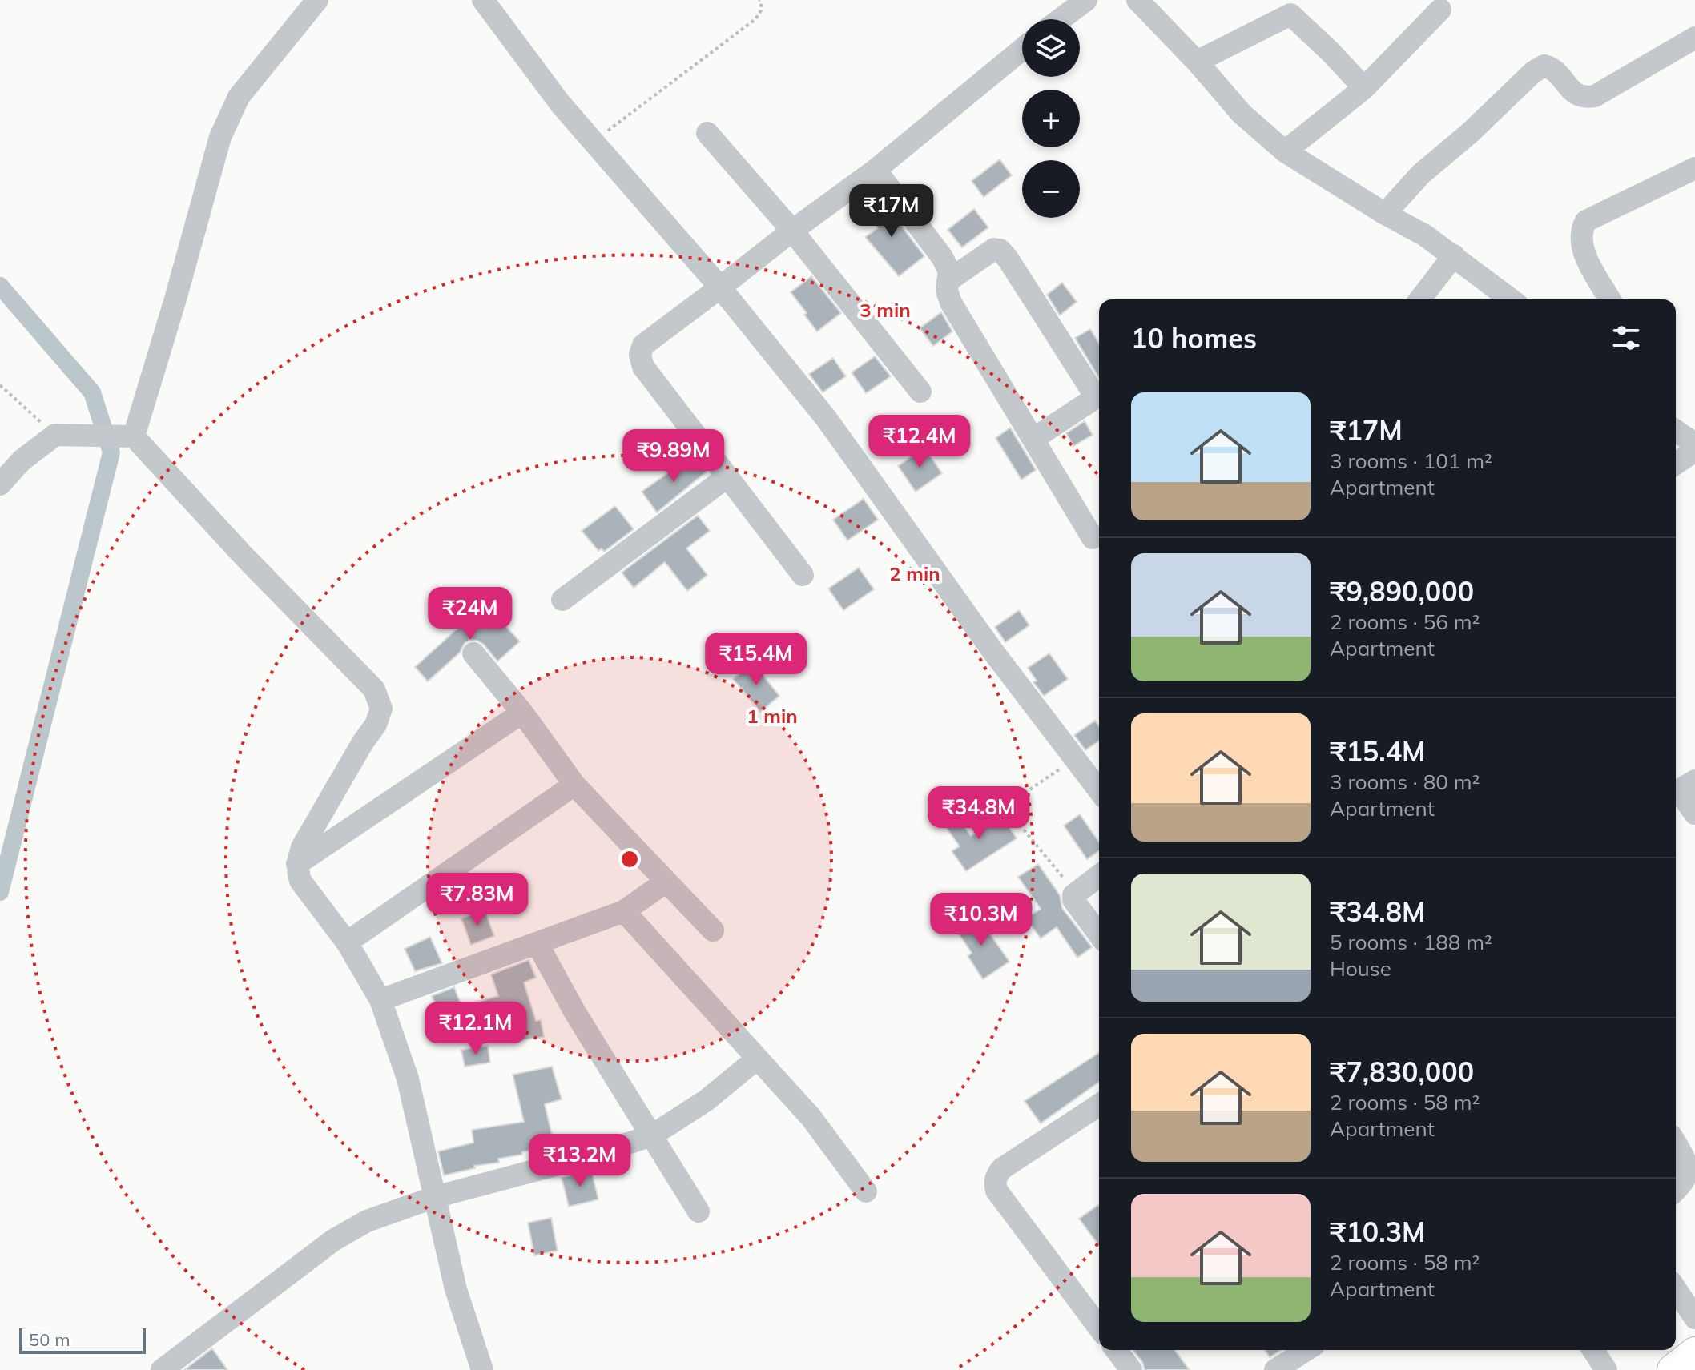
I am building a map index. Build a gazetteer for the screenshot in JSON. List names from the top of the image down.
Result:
{
  "scale_bar": "50 m",
  "page": {
    "map_buttons": ["+", "−"],
    "price": [
      "₹17M",
      "₹12.4M",
      "₹9.89M",
      "₹24M",
      "₹15.4M",
      "₹34.8M",
      "₹7.83M",
      "₹10.3M",
      "₹12.1M",
      "₹13.2M"
    ],
    "heading": "10 homes",
    "list": [
      {
        "name": "₹17M",
        "note": "3 rooms · 101 m² · Apartment"
      },
      {
        "name": "₹9,890,000",
        "note": "2 rooms · 56 m² · Apartment"
      },
      {
        "name": "₹15.4M",
        "note": "3 rooms · 80 m² · Apartment"
      },
      {
        "name": "₹34.8M",
        "note": "5 rooms · 188 m² · House"
      },
      {
        "name": "₹7,830,000",
        "note": "2 rooms · 58 m² · Apartment"
      },
      {
        "name": "₹10.3M",
        "note": "2 rooms · 58 m² · Apartment"
      }
    ],
    "scale": "50 m"
  },
  "rings": ["3 min", "2 min", "1 min"]
}
